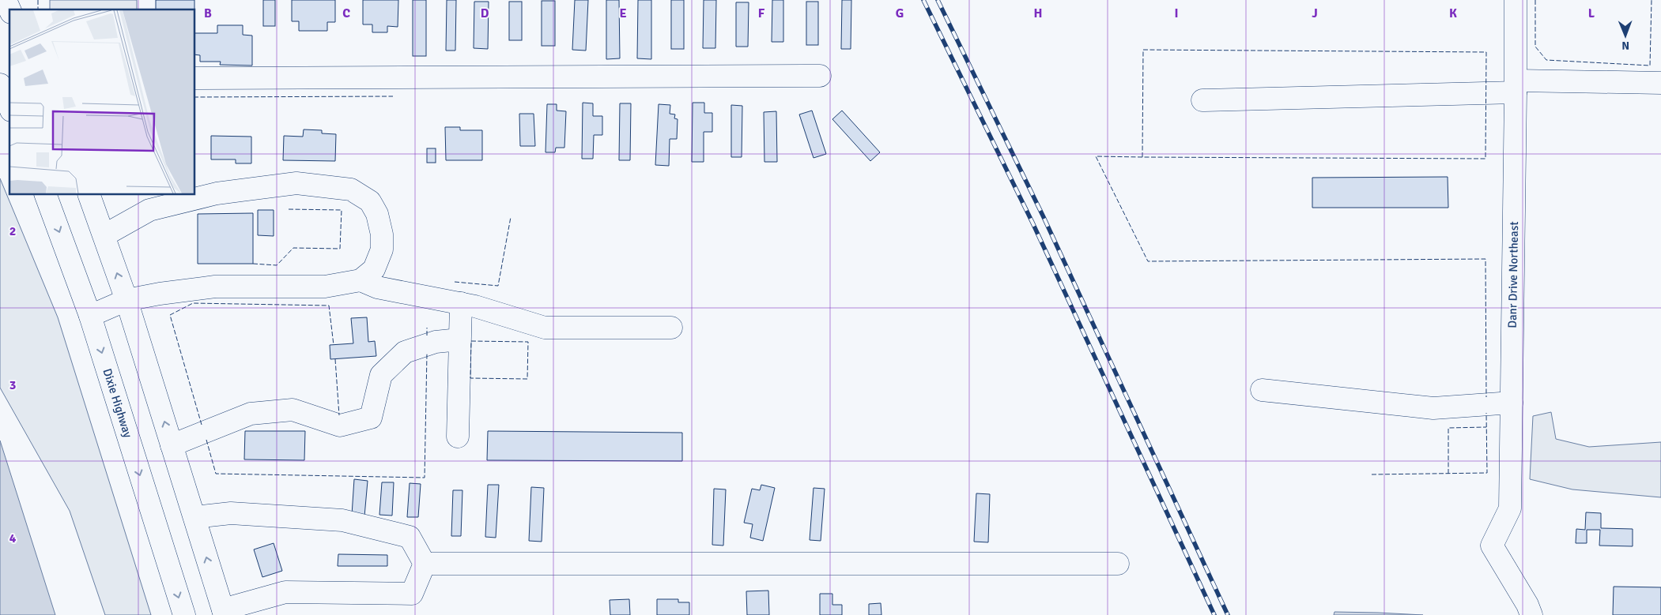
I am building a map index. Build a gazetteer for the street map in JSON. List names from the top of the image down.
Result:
{
  "streets": {
    "street": ["Danr Drive Northeast", "Dixie Highway"]
  },
  "north": "bottom",
  "grid": {
    "columns": [
      "B",
      "C",
      "D",
      "E",
      "F",
      "G",
      "H",
      "I",
      "J",
      "K",
      "L"
    ],
    "rows": ["2", "3", "4"]
  }
}
